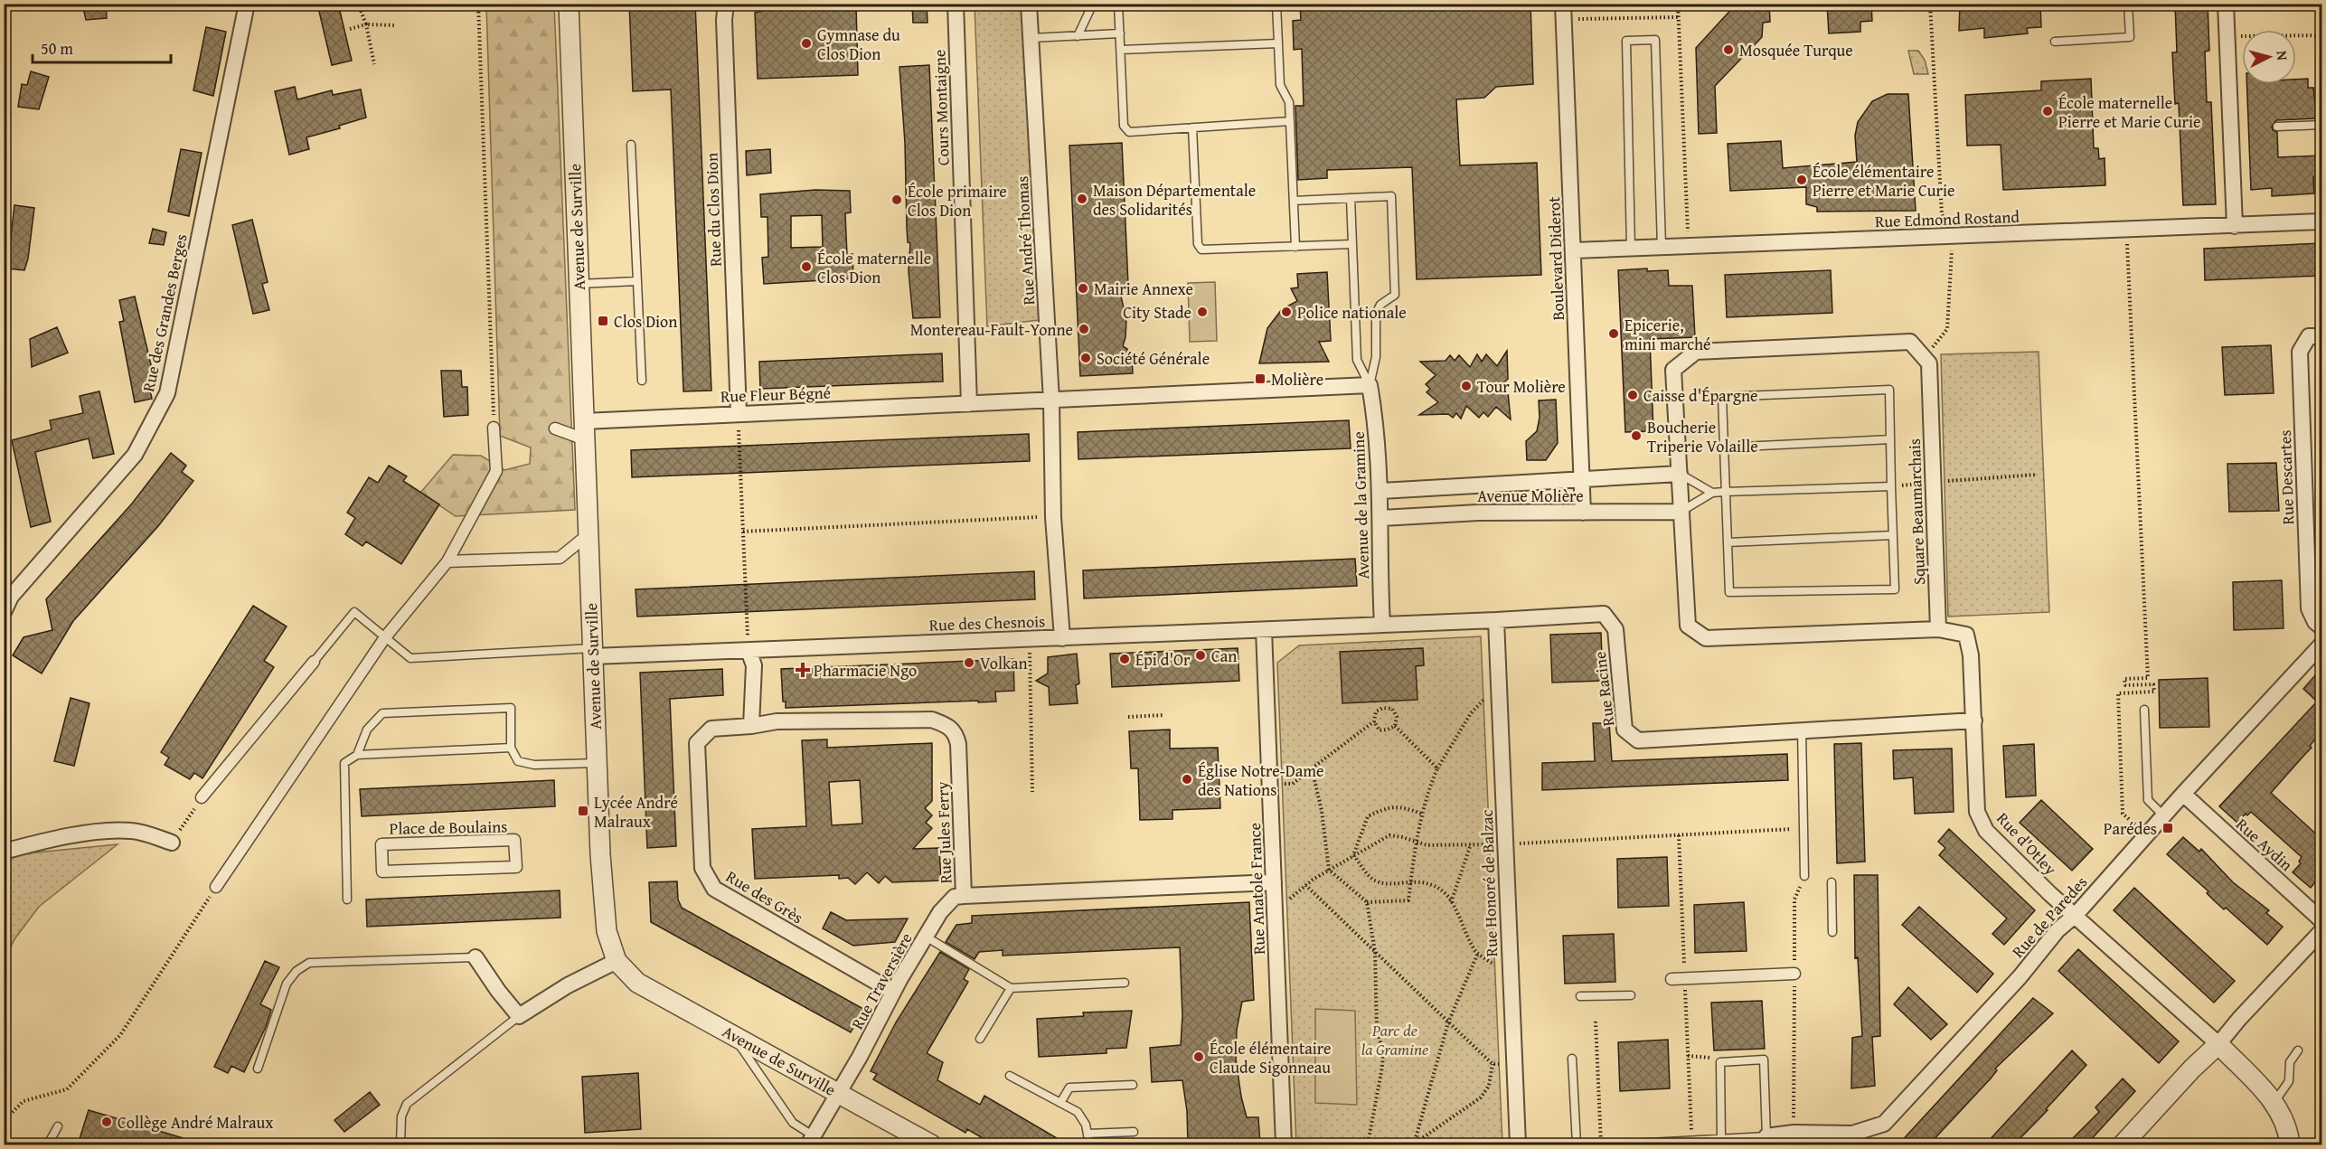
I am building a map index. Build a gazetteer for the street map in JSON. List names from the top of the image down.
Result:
{
  "streets": {
    "street": [
      "Cours Montaigne",
      "Rue du Clos Dion",
      "Rue Edmond Rostand",
      "Avenue de Surville",
      "Rue André Thomas",
      "Boulevard Diderot",
      "Rue des Grandes Berges",
      "Rue Fleur Bégné",
      "Rue Descartes",
      "Avenue Molière",
      "Avenue de la Gramine",
      "Square Beaumarchais",
      "Rue des Chesnois",
      "Rue Racine",
      "Place de Boulains",
      "Rue Jules Ferry",
      "Rue d'Otley",
      "Rue Aydin",
      "Rue Honoré de Balzac",
      "Rue Anatole France",
      "Rue des Grès",
      "Rue de Paredes",
      "Rue Traversière"
    ]
  },
  "crossings": [
    ["Cours Montaigne", "Rue Fleur Bégné"],
    ["Rue du Clos Dion", "Rue Fleur Bégné"],
    ["Rue Edmond Rostand", "Boulevard Diderot"],
    ["Avenue de Surville", "Rue Fleur Bégné"],
    ["Avenue de Surville", "Rue des Chesnois"],
    ["Avenue de Surville", "Rue Traversière"],
    ["Rue André Thomas", "Rue Fleur Bégné"],
    ["Rue André Thomas", "Rue des Chesnois"],
    ["Boulevard Diderot", "Avenue Molière"],
    ["Rue Fleur Bégné", "Avenue de la Gramine"],
    ["Avenue Molière", "Avenue de la Gramine"],
    ["Avenue de la Gramine", "Rue des Chesnois"],
    ["Avenue de la Gramine", "Rue Racine"],
    ["Square Beaumarchais", "Rue d'Otley"],
    ["Rue des Chesnois", "Rue Racine"],
    ["Rue des Chesnois", "Rue Anatole France"],
    ["Rue Racine", "Rue d'Otley"],
    ["Rue Racine", "Rue Honoré de Balzac"],
    ["Rue Jules Ferry", "Rue Anatole France"],
    ["Rue Jules Ferry", "Rue des Grès"],
    ["Rue Jules Ferry", "Rue Traversière"],
    ["Rue d'Otley", "Rue de Paredes"],
    ["Rue Aydin", "Rue de Paredes"],
    ["Rue des Grès", "Rue Traversière"]
  ],
  "parks": ["Parc de la Gramine"],
  "places": {
    "other": [
      "Gymnase du Clos Dion",
      "Mosquée Turque",
      "École maternelle Pierre et Marie Curie",
      "École élémentaire Pierre et Marie Curie",
      "Maison Départementale des Solidarités",
      "École primaire Clos Dion",
      "École maternelle Clos Dion",
      "Mairie Annexe",
      "City Stade",
      "Police nationale",
      "Montereau-Fault-Yonne",
      "Epicerie, mini marché",
      "Société Générale",
      "Tour Molière",
      "Caisse d'Épargne",
      "Boucherie Triperie Volaille",
      "Can",
      "Épi d'Or",
      "Volkan",
      "Église Notre-Dame des Nations",
      "École élémentaire Claude Sigonneau",
      "Collège André Malraux"
    ],
    "transit": [
      "Clos Dion",
      "Molière",
      "Lycée André Malraux",
      "Parédes"
    ],
    "health": ["Pharmacie Ngo"]
  },
  "scale_bar": "50 m",
  "north": "right"
}
